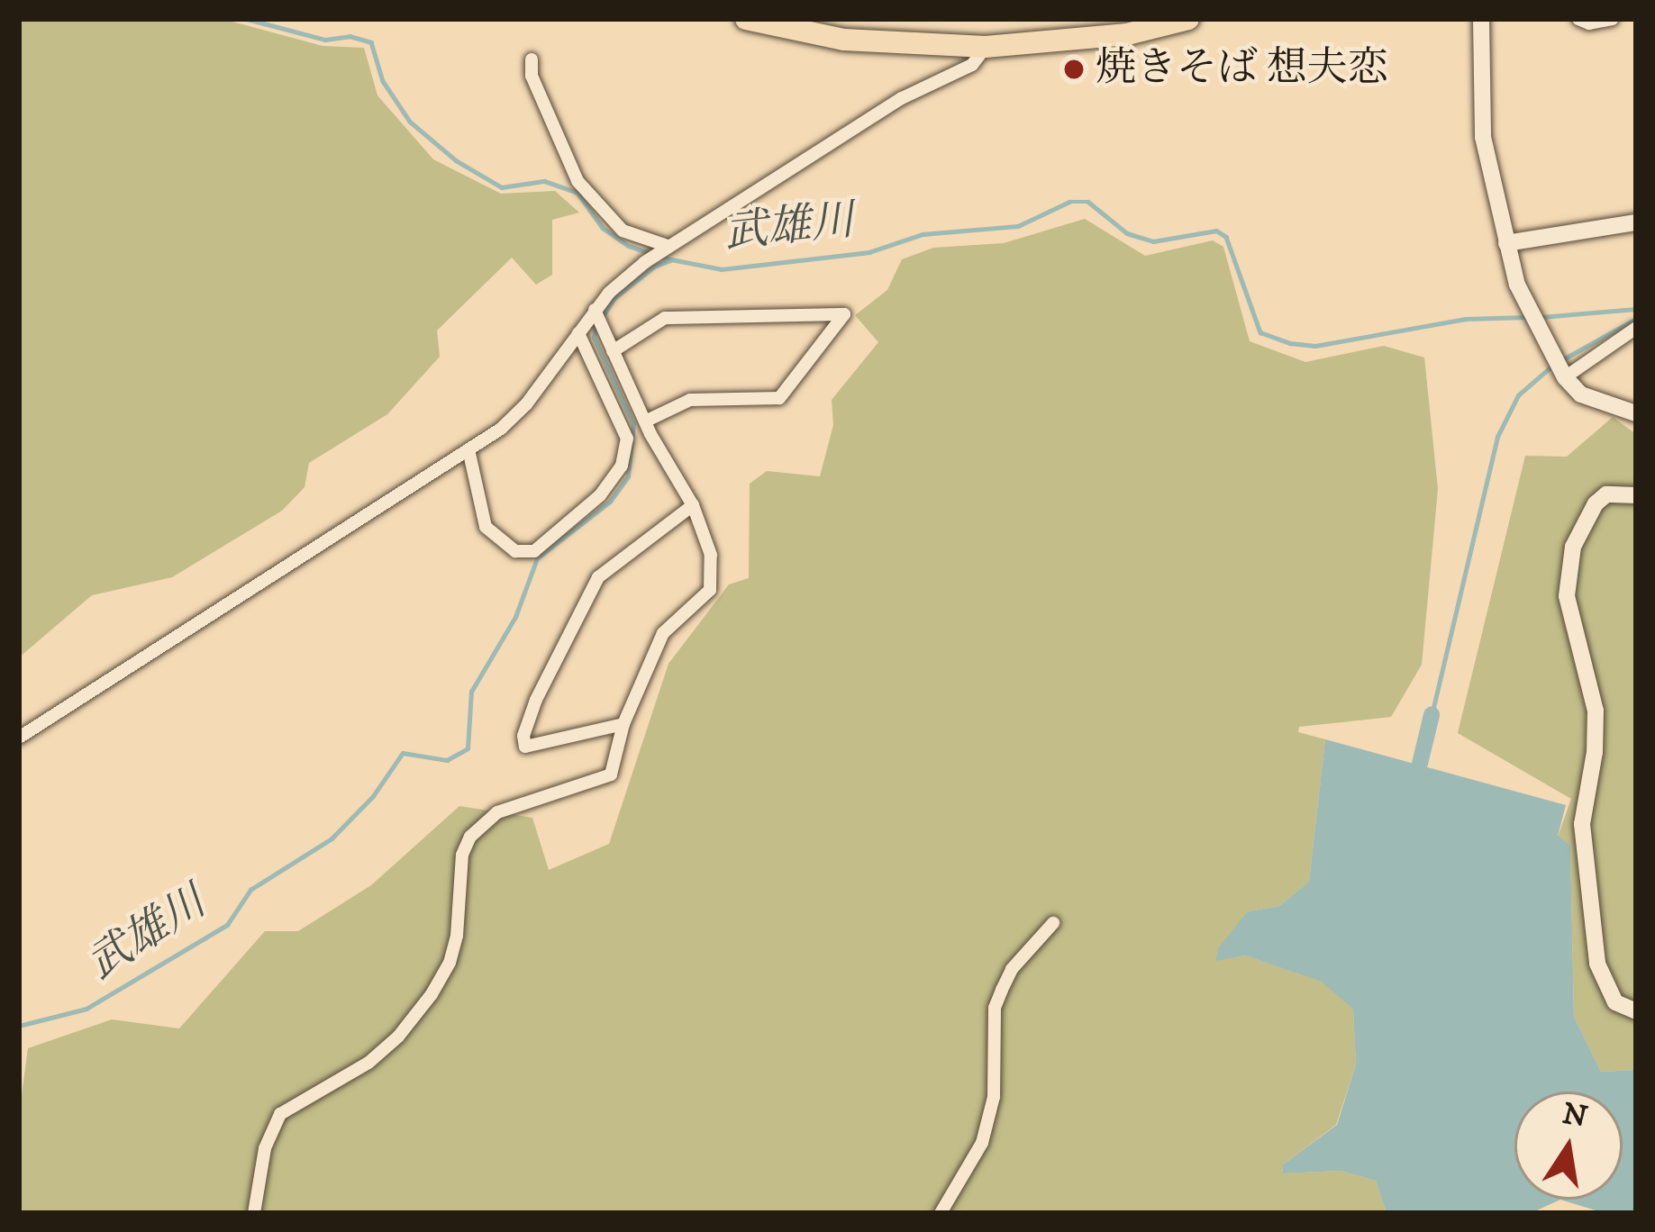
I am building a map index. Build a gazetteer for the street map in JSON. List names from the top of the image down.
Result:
{
  "water": ["武雄川"],
  "places": ["焼きそば 想夫恋"],
  "north": "top"
}
